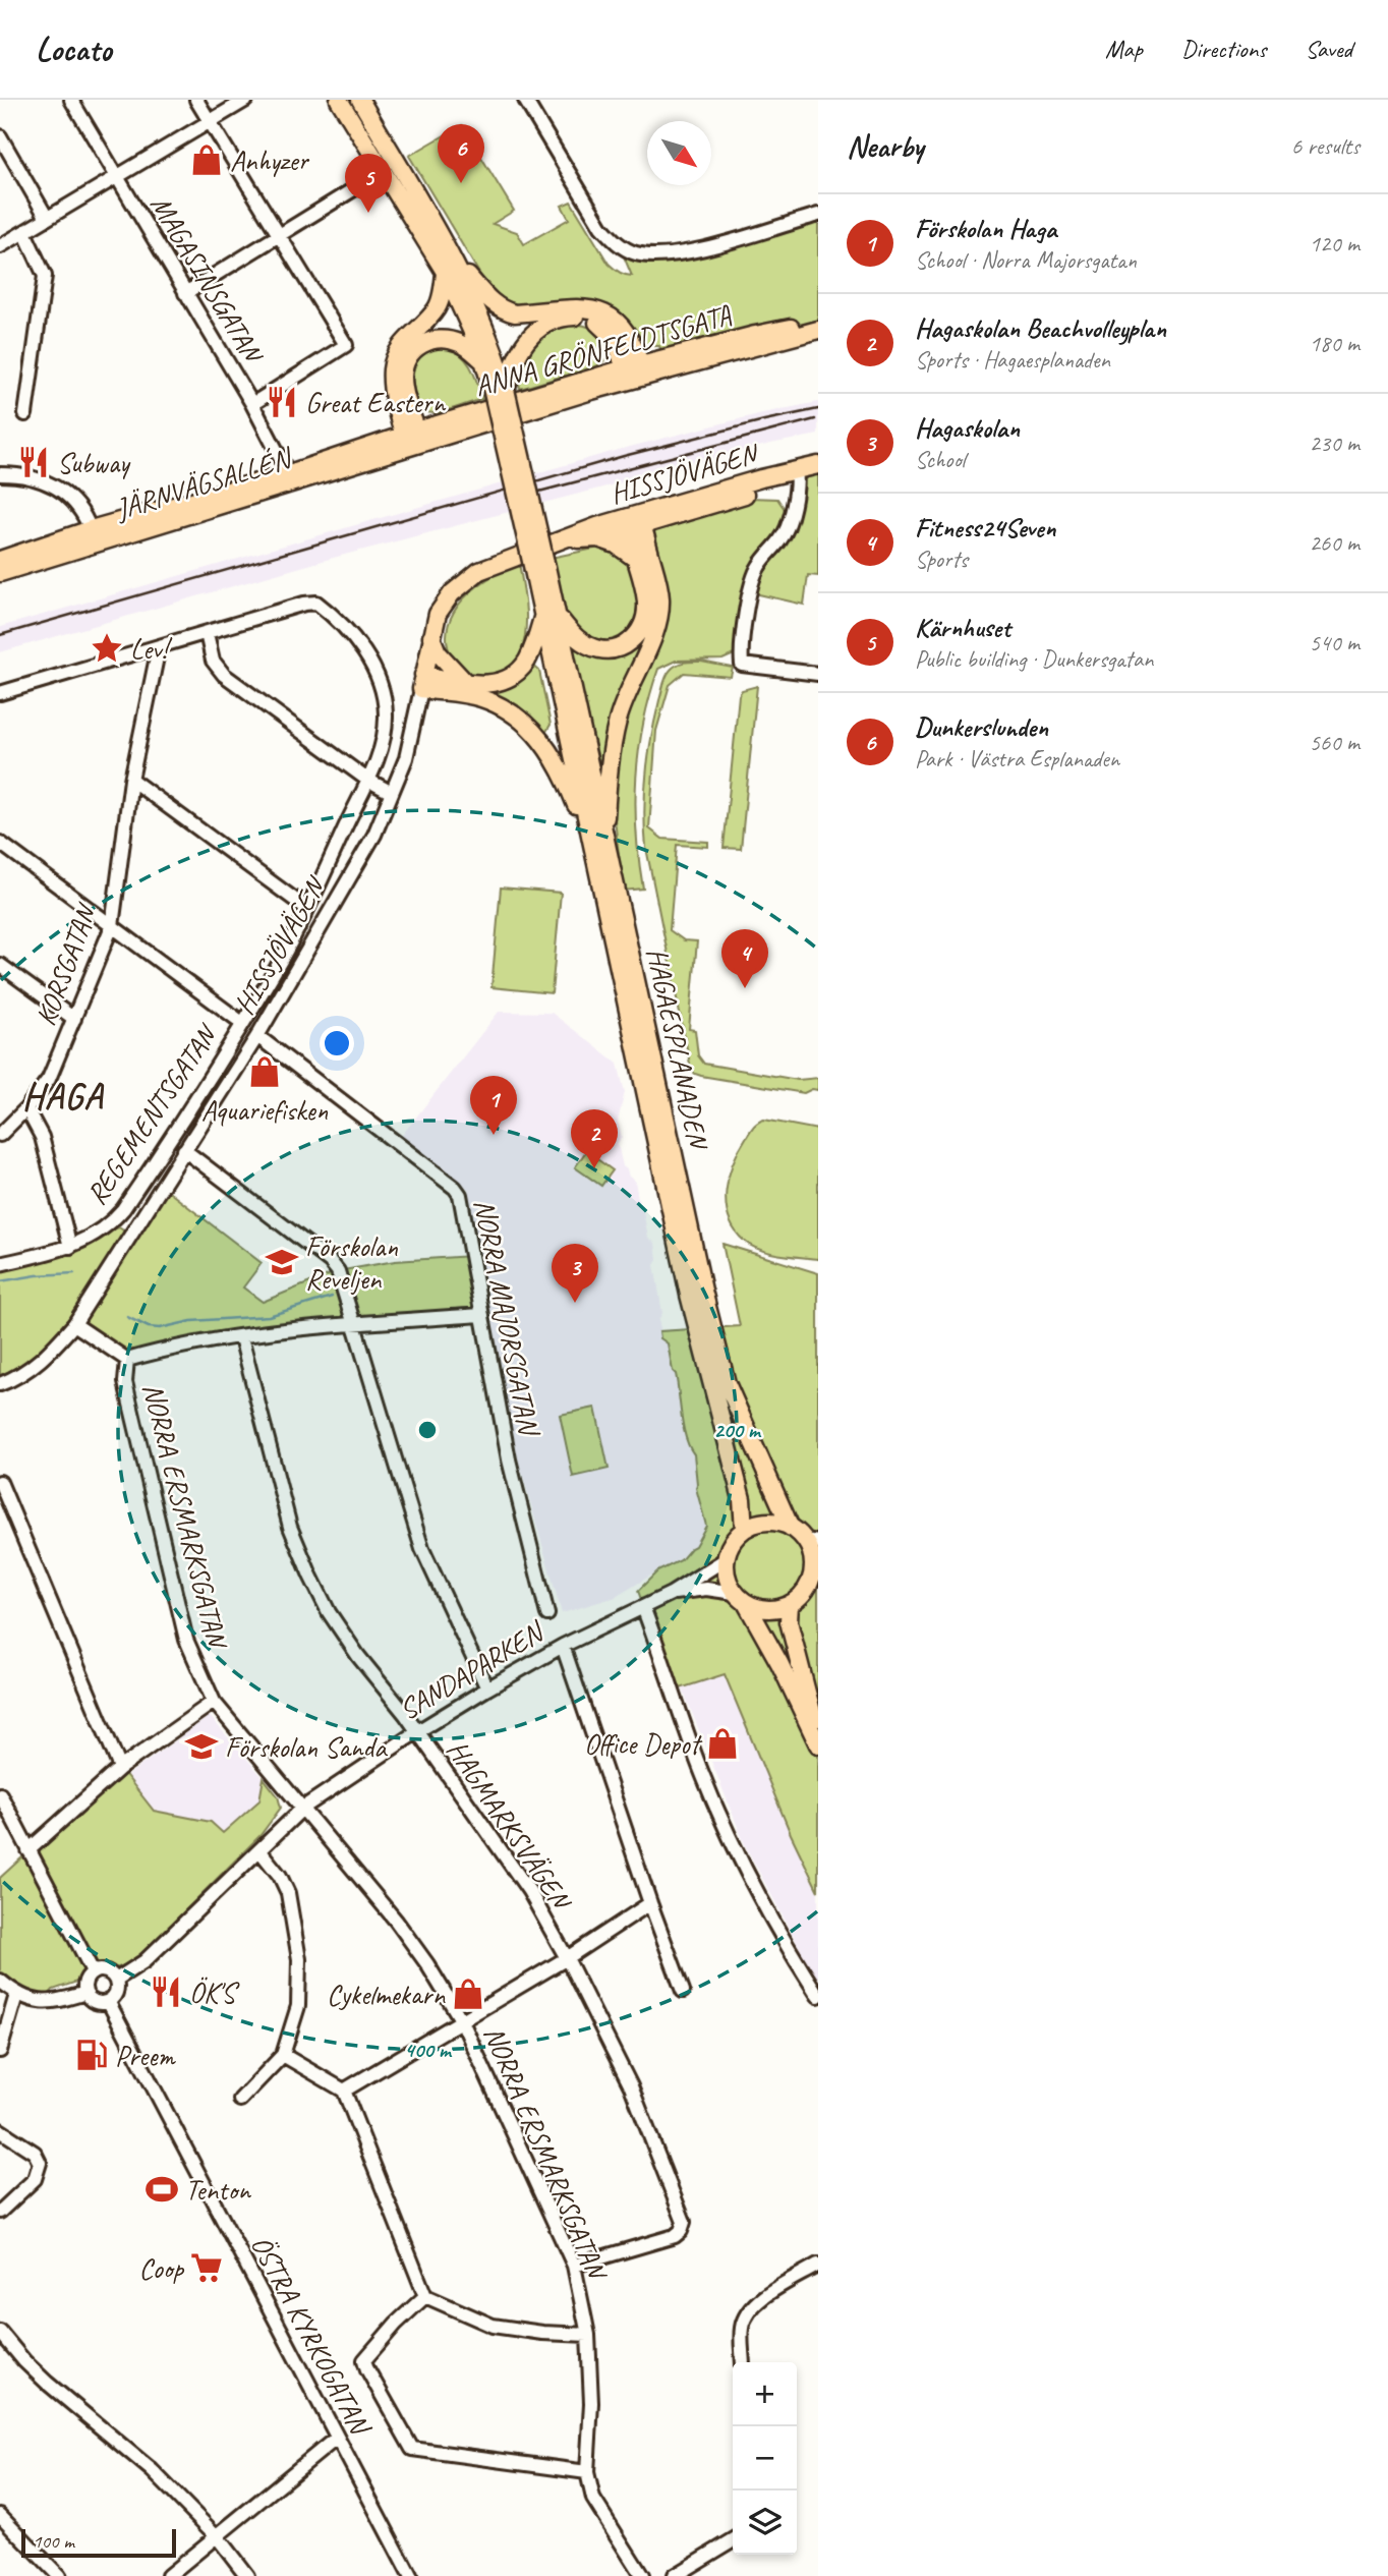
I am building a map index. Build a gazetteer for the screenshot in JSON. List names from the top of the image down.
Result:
{
  "streets": {
    "main road": [
      "ANNA GRÖNFELDTSGATA",
      "HISSJÖVÄGEN",
      "JÄRNVÄGSALLÉN",
      "HAGAESPLANADEN"
    ],
    "street": [
      "MAGASINSGATAN",
      "KORSGATAN",
      "REGEMENTSGATAN",
      "NORRA MAJORSGATAN",
      "NORRA ERSMARKSGATAN",
      "SANDAPARKEN",
      "HAGMARKSVÄGEN",
      "ÖSTRA KYRKOGATAN"
    ]
  },
  "crossings": [
    ["MAGASINSGATAN", "JÄRNVÄGSALLÉN"],
    ["ANNA GRÖNFELDTSGATA", "JÄRNVÄGSALLÉN"],
    ["HISSJÖVÄGEN", "NORRA MAJORSGATAN"],
    ["KORSGATAN", "REGEMENTSGATAN"],
    ["HAGAESPLANADEN", "SANDAPARKEN"],
    ["NORRA ERSMARKSGATAN", "SANDAPARKEN"],
    ["NORRA ERSMARKSGATAN", "HAGMARKSVÄGEN"],
    ["SANDAPARKEN", "HAGMARKSVÄGEN"],
    ["SANDAPARKEN", "ÖSTRA KYRKOGATAN"]
  ],
  "districts": ["HAGA"],
  "places": {
    "shop": [
      "Anhyzer",
      "Aquariefisken",
      "Office Depot",
      "Cykelmekarn"
    ],
    "restaurant": ["Great Eastern", "Subway", "ÖK'S"],
    "place": ["Lev!"],
    "school or university": ["Förskolan Reveljen", "Förskolan Sanda"],
    "fuel station": ["Preem"],
    "sports": ["Tenton"],
    "supermarket": ["Coop"]
  },
  "scale_bar": "100 m",
  "north": "bottom right",
  "page": {
    "header": "Locato",
    "nav": ["Map", "Directions", "Saved"],
    "heading": ["Nearby", "6 results"],
    "pins": [
      "6",
      "5",
      "4",
      "1",
      "2",
      "3"
    ],
    "list": [
      {
        "mark": "1",
        "name": "Förskolan Haga",
        "note": "School · Norra Majorsgatan",
        "value": "120 m"
      },
      {
        "mark": "2",
        "name": "Hagaskolan Beachvolleyplan",
        "note": "Sports · Hagaesplanaden",
        "value": "180 m"
      },
      {
        "mark": "3",
        "name": "Hagaskolan",
        "note": "School",
        "value": "230 m"
      },
      {
        "mark": "4",
        "name": "Fitness24Seven",
        "note": "Sports",
        "value": "260 m"
      },
      {
        "mark": "5",
        "name": "Kärnhuset",
        "note": "Public building · Dunkersgatan",
        "value": "540 m"
      },
      {
        "mark": "6",
        "name": "Dunkerslunden",
        "note": "Park · Västra Esplanaden",
        "value": "560 m"
      }
    ],
    "map_buttons": ["+", "−"],
    "scale": "100 m"
  },
  "rings": ["200 m", "400 m"]
}
